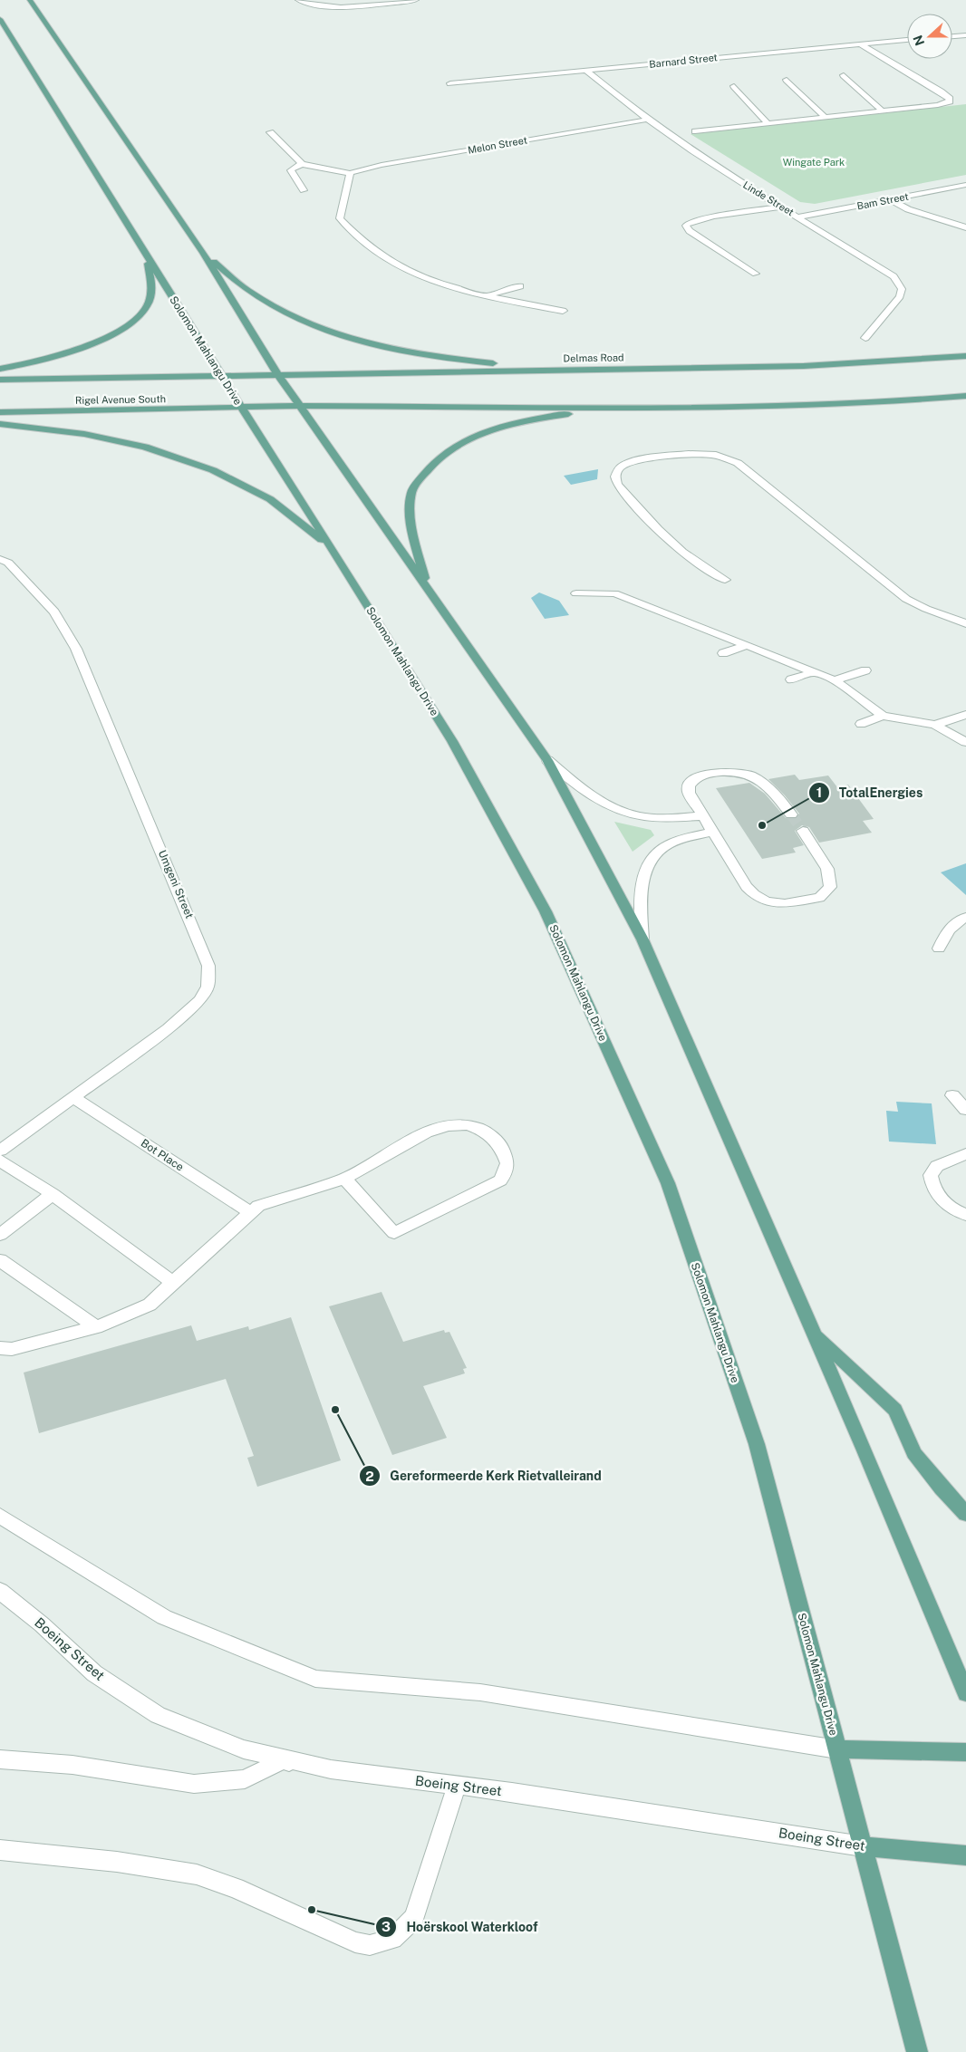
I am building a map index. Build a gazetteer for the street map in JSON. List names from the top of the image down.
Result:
{
  "streets": {
    "main road": [
      "Solomon Mahlangu Drive",
      "Delmas Road",
      "Rigel Avenue South",
      "Boeing Street"
    ],
    "street": [
      "Barnard Street",
      "Melon Street",
      "Linde Street",
      "Bam Street",
      "Umgeni Street",
      "Bot Place"
    ]
  },
  "crossings": [
    ["Barnard Street", "Linde Street"],
    ["Melon Street", "Linde Street"],
    ["Linde Street", "Bam Street"],
    ["Solomon Mahlangu Drive", "Delmas Road"],
    ["Solomon Mahlangu Drive", "Rigel Avenue South"],
    ["Solomon Mahlangu Drive", "Boeing Street"],
    ["Delmas Road", "Rigel Avenue South"],
    ["Umgeni Street", "Bot Place"]
  ],
  "parks": ["Wingate Park"],
  "places": ["TotalEnergies", "Gereformeerde Kerk Rietvalleirand", "Hoërskool Waterkloof"],
  "north": "left"
}
